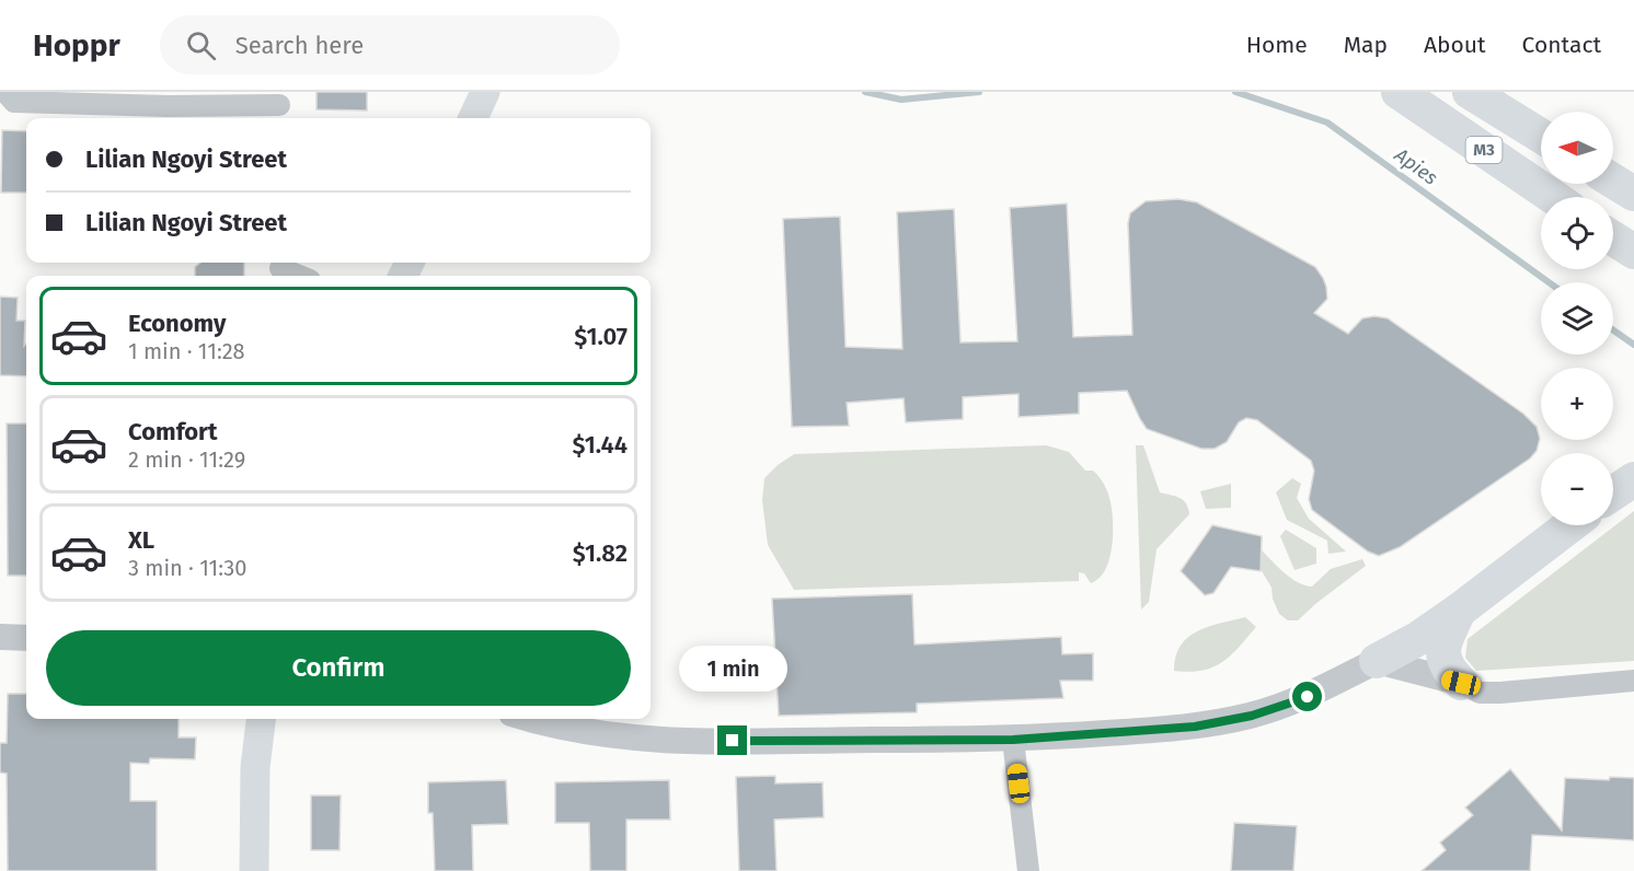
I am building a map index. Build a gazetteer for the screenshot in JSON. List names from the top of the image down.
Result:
{
  "streets": {
    "main road": ["M3"]
  },
  "water": ["Apies"],
  "north": "left",
  "page": {
    "header": "Hoppr",
    "search": "Search here",
    "nav": [
      "Home",
      "Map",
      "About",
      "Contact"
    ],
    "map_buttons": ["+", "−"],
    "banner": ["Lilian Ngoyi Street", "Lilian Ngoyi Street"],
    "list": [
      {
        "name": "Economy",
        "note": "1 min · 11:28",
        "value": "$1.07"
      },
      {
        "name": "Comfort",
        "note": "2 min · 11:29",
        "value": "$1.44"
      },
      {
        "name": "XL",
        "note": "3 min · 11:30",
        "value": "$1.82"
      }
    ],
    "buttons": "Confirm",
    "bubble": "1 min"
  }
}
